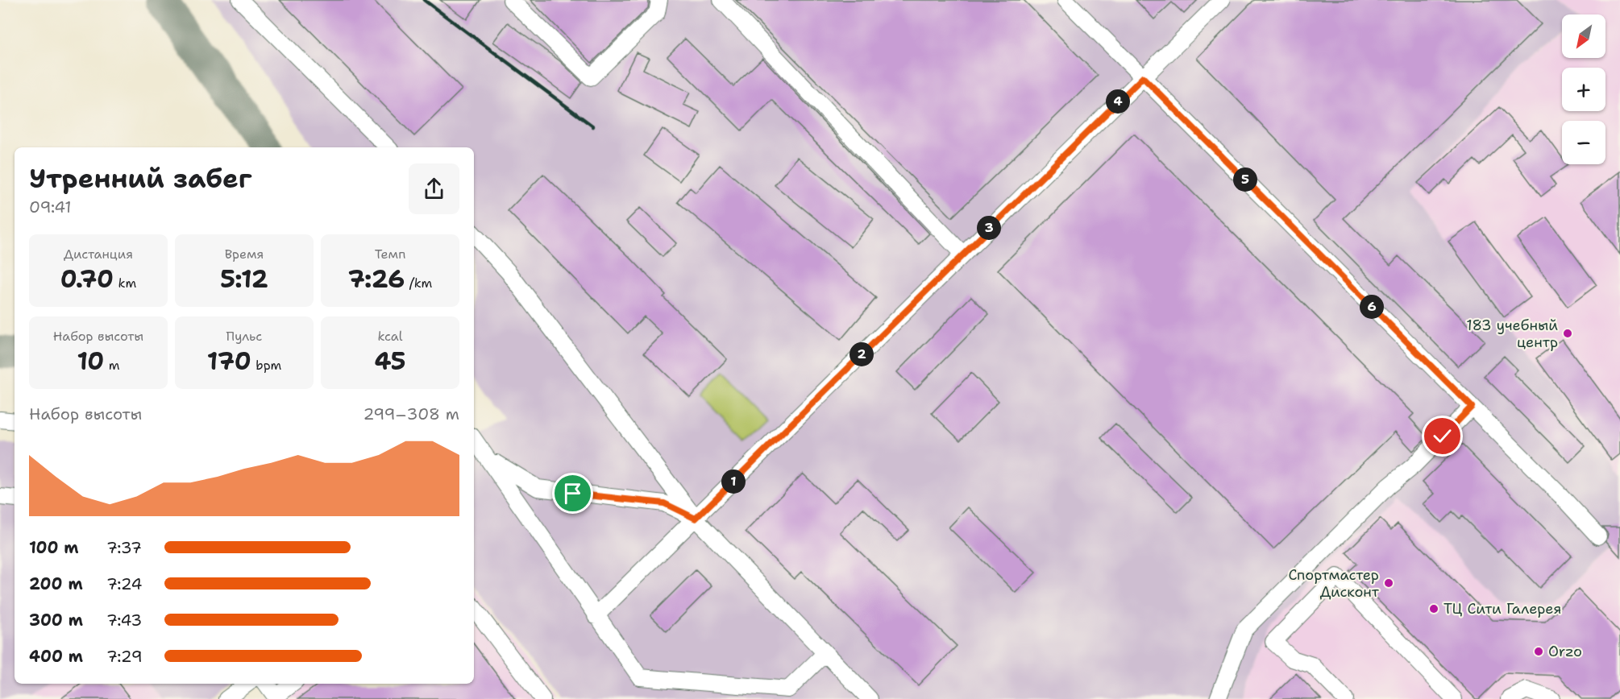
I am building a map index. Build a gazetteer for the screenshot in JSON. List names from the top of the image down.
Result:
{
  "places": [
    "183 учебный центр",
    "Спортмастер Дисконт",
    "ТЦ Сити Галерея",
    "Orzo"
  ],
  "north": "bottom left",
  "page": {
    "map_buttons": ["+", "−"],
    "pins": [
      "4",
      "5",
      "3",
      "6",
      "2",
      "1"
    ],
    "heading": ["Утренний забег", "09:41"],
    "stats": [
      ["Дистанция", "0.70 km"],
      ["Время", "5:12"],
      ["Темп", "7:26 /km"],
      ["Набор высоты", "10 m"],
      ["Пульс", "170 bpm"],
      ["kcal", "45"]
    ],
    "chart": ["Набор высоты", "299–308 m"],
    "list": [
      {
        "name": "100 m",
        "note": "7:37"
      },
      {
        "name": "200 m",
        "note": "7:24"
      },
      {
        "name": "300 m",
        "note": "7:43"
      },
      {
        "name": "400 m",
        "note": "7:29"
      }
    ]
  }
}
